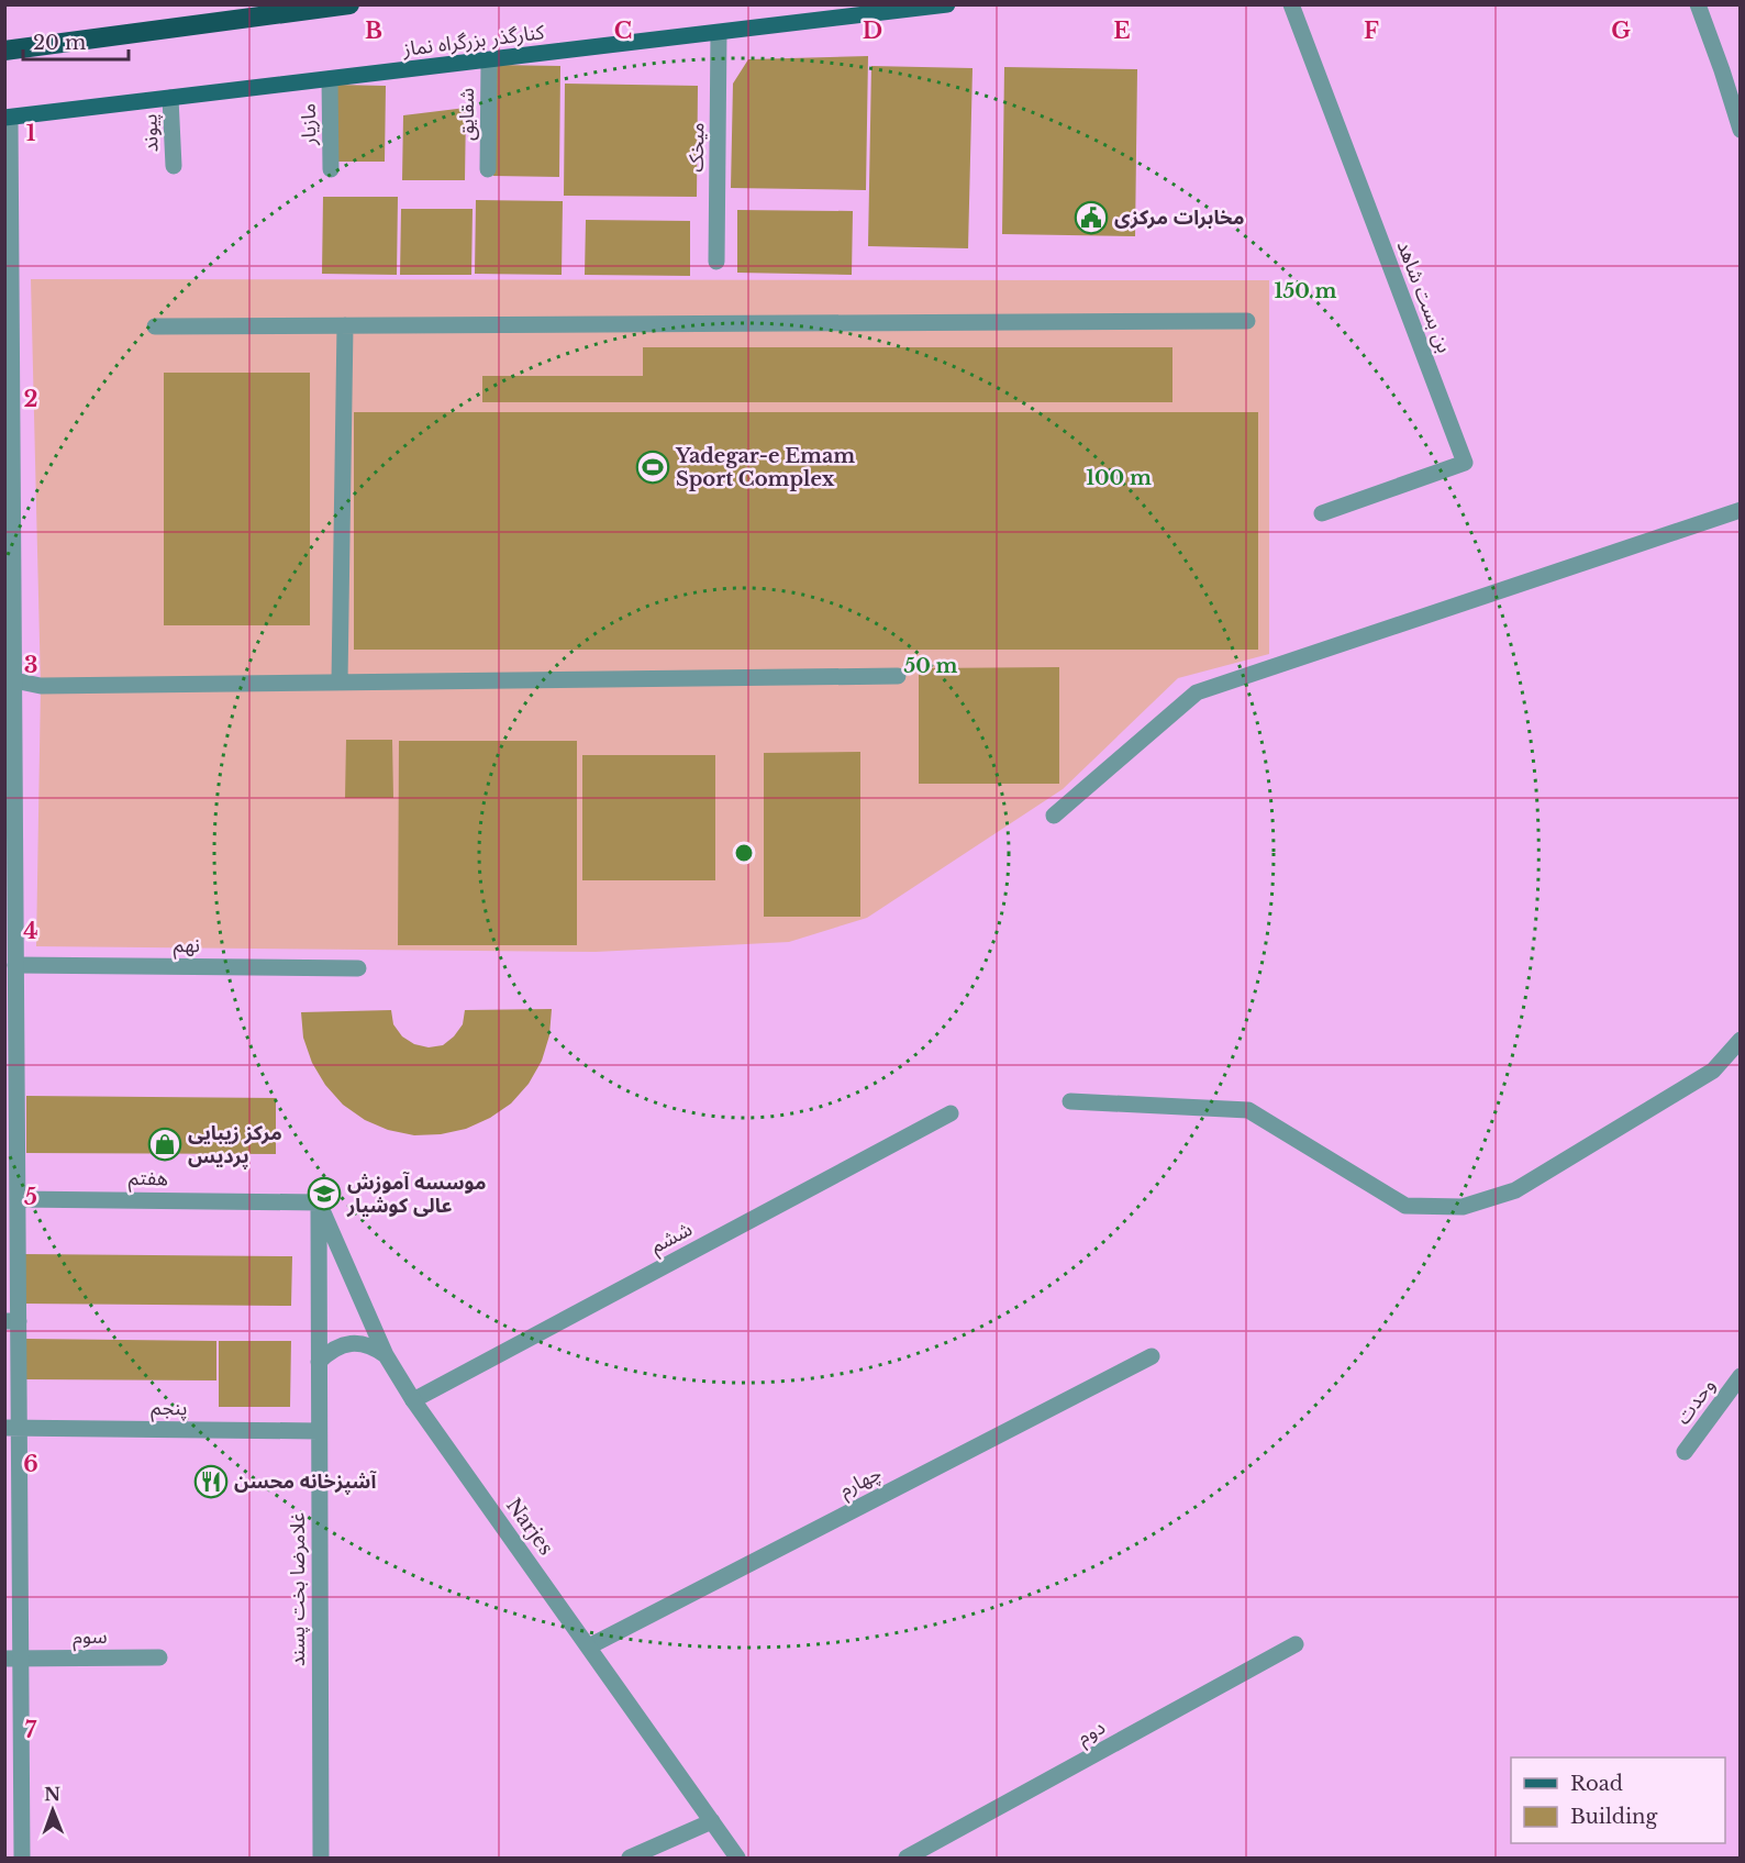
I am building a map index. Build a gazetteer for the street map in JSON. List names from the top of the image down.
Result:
{
  "streets": {
    "main road": ["کنارگذر بزرگراه نماز"],
    "street": [
      "شقایق",
      "مازیار",
      "پیوند",
      "میخک",
      "بن بست شاهد",
      "نهم",
      "هفتم",
      "ششم",
      "وحدت",
      "پنجم",
      "چهارم",
      "Narjes",
      "غلامرضا بخت پسند",
      "سوم",
      "دوم"
    ]
  },
  "crossings": [
    ["کنارگذر بزرگراه نماز", "شقایق"],
    ["کنارگذر بزرگراه نماز", "مازیار"],
    ["کنارگذر بزرگراه نماز", "پیوند"],
    ["کنارگذر بزرگراه نماز", "میخک"],
    ["هفتم", "Narjes"],
    ["هفتم", "غلامرضا بخت پسند"],
    ["ششم", "Narjes"],
    ["پنجم", "غلامرضا بخت پسند"],
    ["چهارم", "Narjes"],
    ["Narjes", "غلامرضا بخت پسند"]
  ],
  "places": {
    "public building": ["مخابرات مرکزی"],
    "sports": ["Yadegar-e Emam Sport Complex"],
    "shop": ["مرکز زیبایی پردیس"],
    "school or university": ["موسسه آموزش عالی کوشیار"],
    "restaurant": ["آشپزخانه محسن"]
  },
  "legend": ["Road", "Building"],
  "scale_bar": "20 m",
  "north": "top",
  "grid": {
    "columns": [
      "B",
      "C",
      "D",
      "E",
      "F",
      "G"
    ],
    "rows": [
      "1",
      "2",
      "3",
      "4",
      "5",
      "6",
      "7"
    ]
  },
  "rings": ["150 m", "100 m", "50 m"]
}
